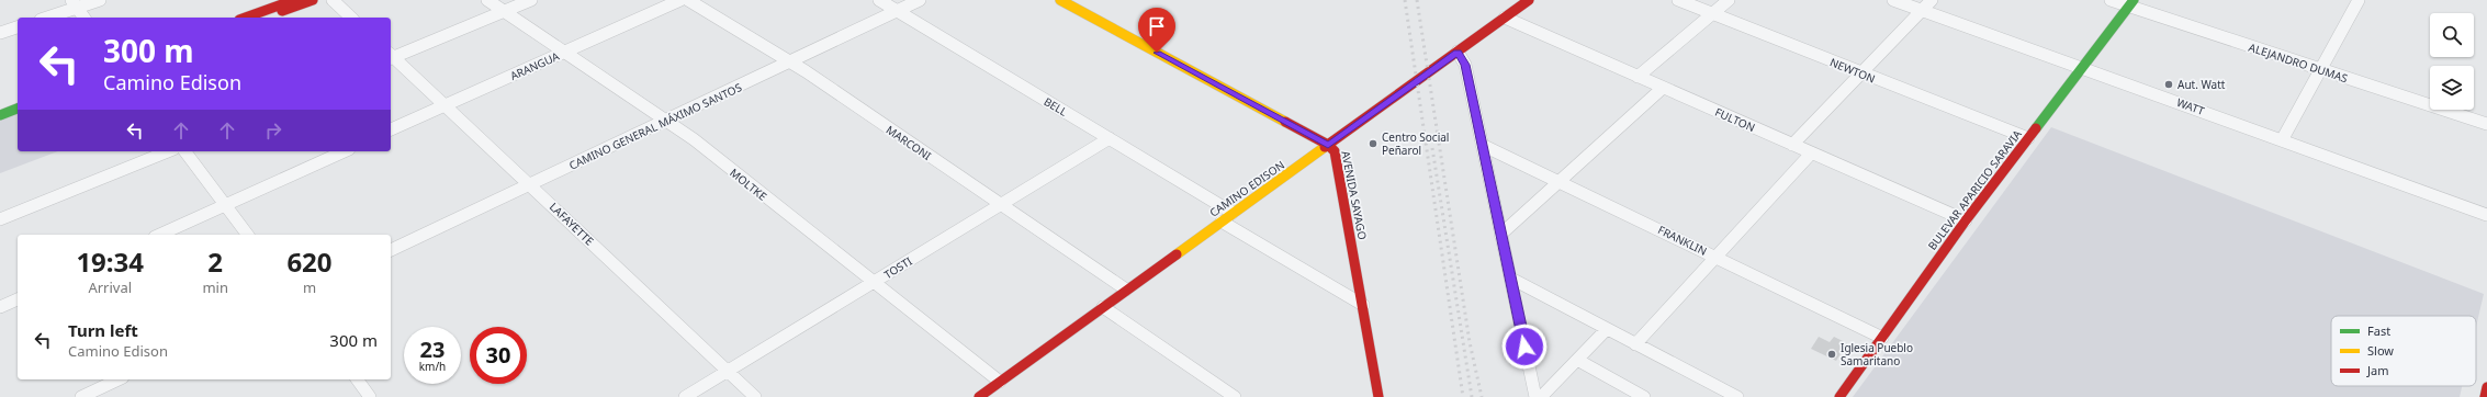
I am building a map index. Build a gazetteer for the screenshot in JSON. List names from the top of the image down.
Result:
{
  "streets": {
    "street": [
      "ALEJANDRO DUMAS",
      "ARANGUA",
      "NEWTON",
      "BELL",
      "WATT",
      "FULTON",
      "CAMINO GENERAL MÁXIMO SANTOS",
      "MARCONI",
      "MOLTKE",
      "CAMINO EDISON",
      "BULEVAR APARICIO SARAVIA",
      "AVENIDA SAYAGO",
      "LAFAYETTE",
      "FRANKLIN",
      "TOSTI"
    ]
  },
  "crossings": [
    ["ALEJANDRO DUMAS", "BULEVAR APARICIO SARAVIA"],
    ["ARANGUA", "MOLTKE"],
    ["ARANGUA", "LAFAYETTE"],
    ["NEWTON", "BULEVAR APARICIO SARAVIA"],
    ["BELL", "CAMINO GENERAL MÁXIMO SANTOS"],
    ["BELL", "CAMINO EDISON"],
    ["BELL", "TOSTI"],
    ["WATT", "BULEVAR APARICIO SARAVIA"],
    ["FULTON", "CAMINO EDISON"],
    ["FULTON", "BULEVAR APARICIO SARAVIA"],
    ["CAMINO GENERAL MÁXIMO SANTOS", "MARCONI"],
    ["CAMINO GENERAL MÁXIMO SANTOS", "MOLTKE"],
    ["CAMINO GENERAL MÁXIMO SANTOS", "LAFAYETTE"],
    ["MARCONI", "CAMINO EDISON"],
    ["MARCONI", "TOSTI"],
    ["MOLTKE", "CAMINO EDISON"],
    ["MOLTKE", "TOSTI"],
    ["CAMINO EDISON", "AVENIDA SAYAGO"],
    ["BULEVAR APARICIO SARAVIA", "FRANKLIN"],
    ["LAFAYETTE", "TOSTI"]
  ],
  "places": ["Aut. Watt", "Centro Social Peñarol", "Iglesia Pueblo Samaritano"],
  "legend": ["Fast", "Slow", "Jam"],
  "page": {
    "turn": ["300 m", "Camino Edison"],
    "eta": [
      "19:34",
      "Arrival",
      "2",
      "min",
      "620",
      "m"
    ],
    "list": [
      {
        "name": "Turn left",
        "note": "Camino Edison",
        "value": "300 m"
      }
    ],
    "speed": "23 km/h",
    "limit": "30"
  }
}
